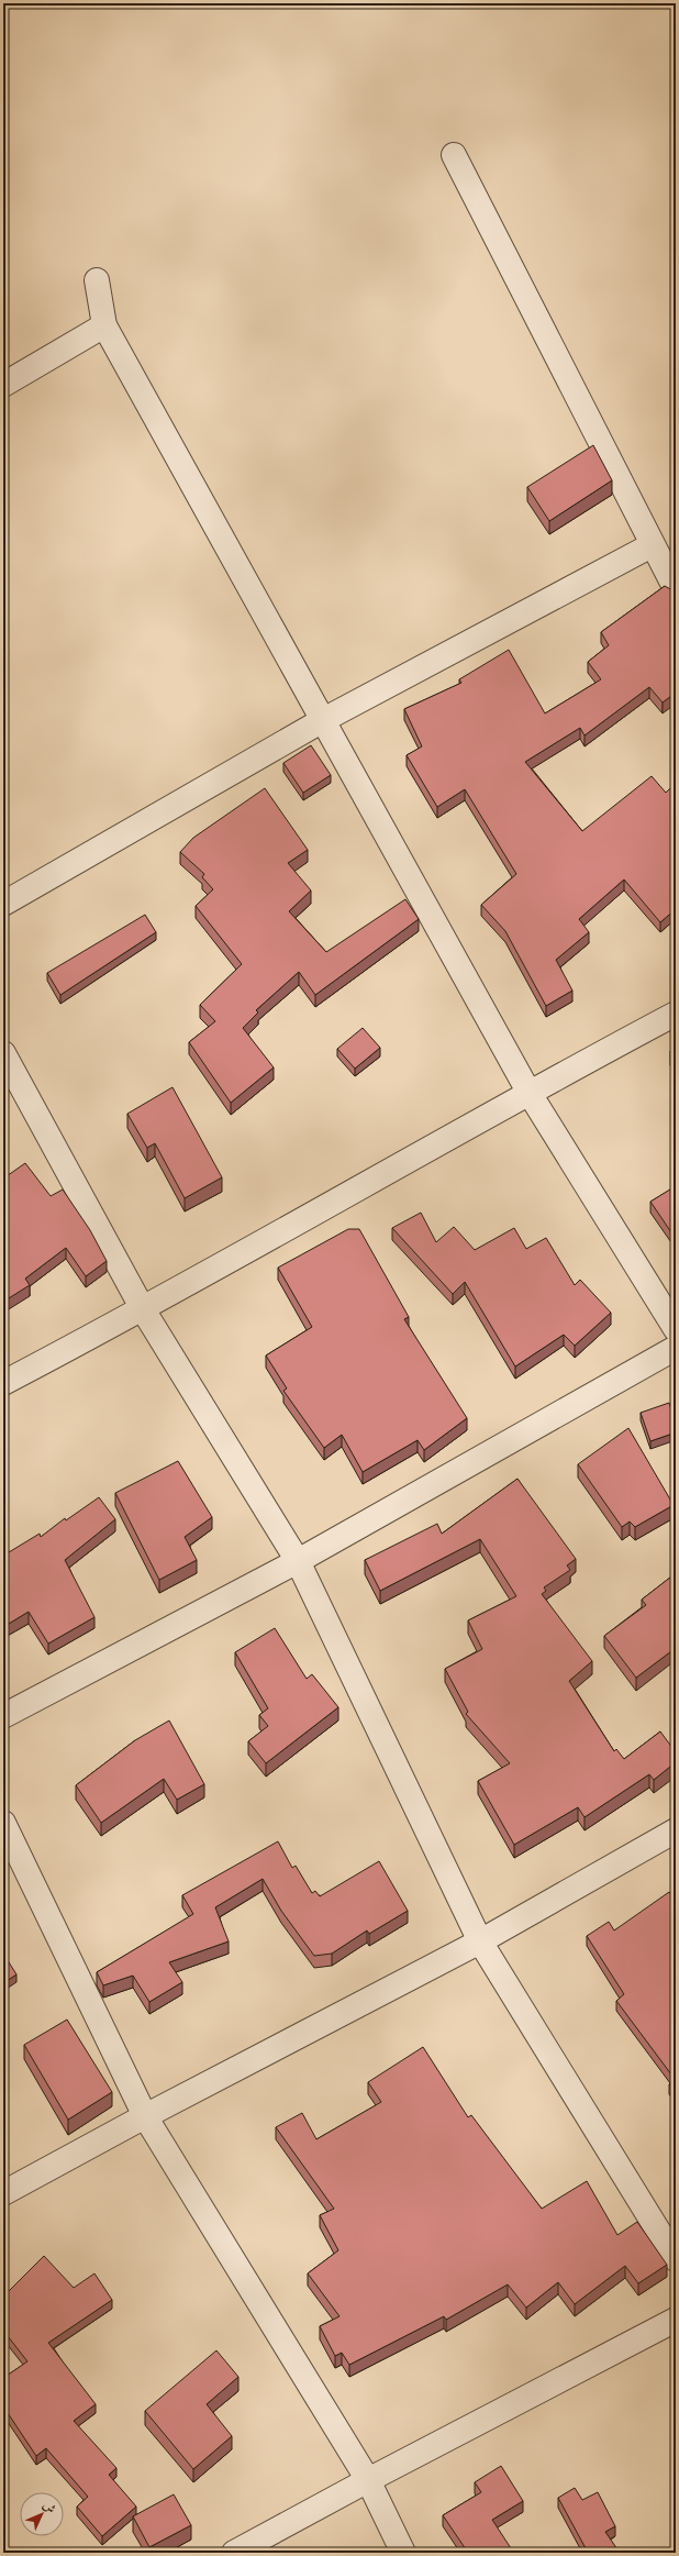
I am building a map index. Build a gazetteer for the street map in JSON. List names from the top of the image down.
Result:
{
  "north": "top right"
}
